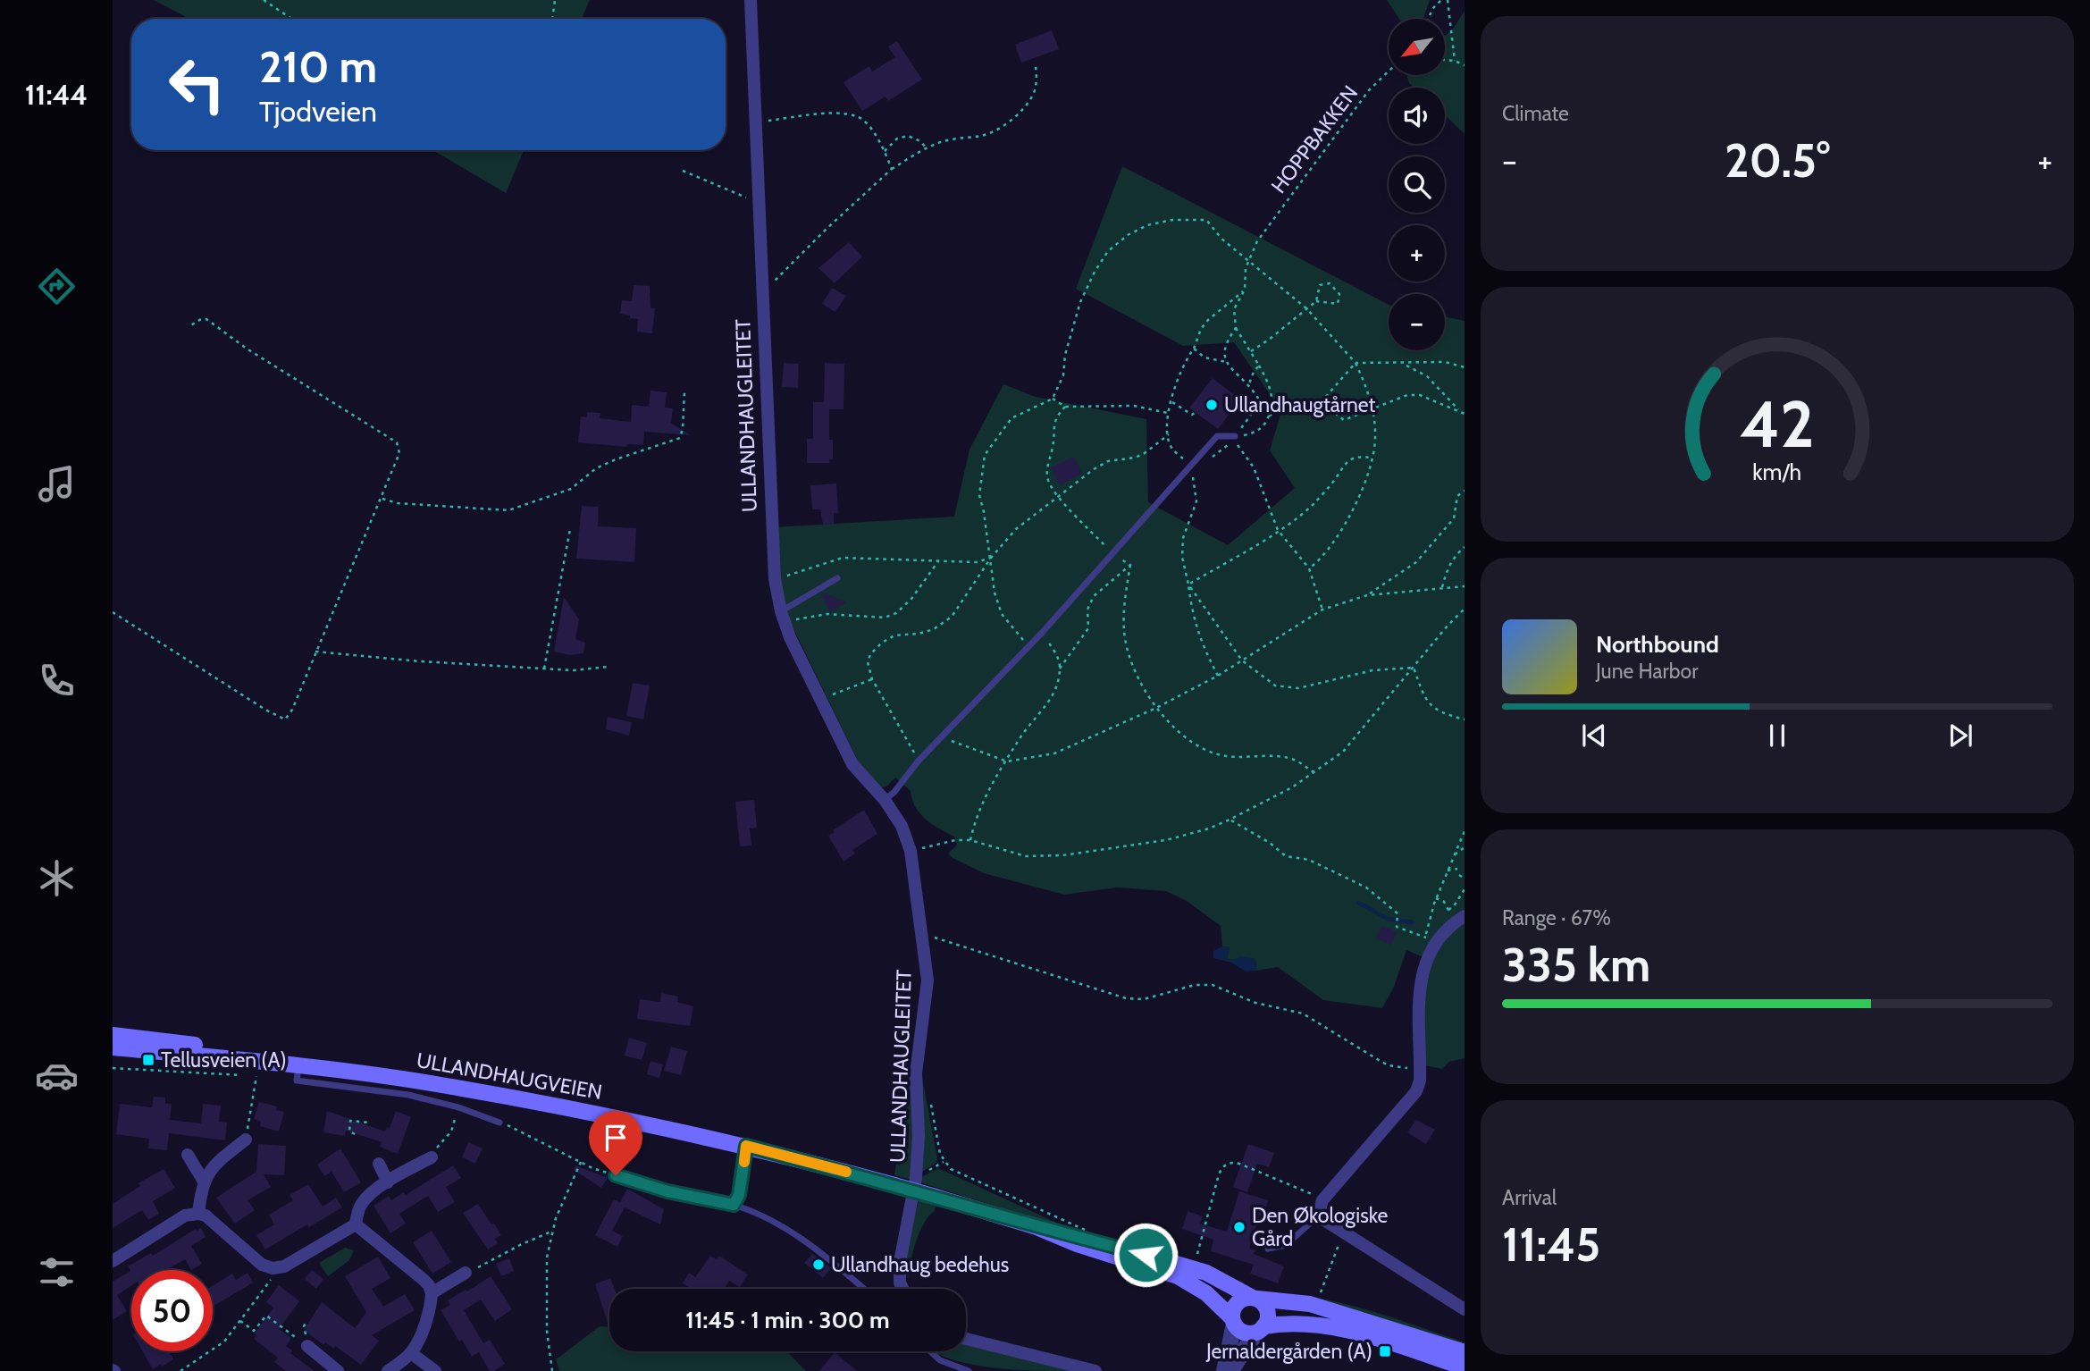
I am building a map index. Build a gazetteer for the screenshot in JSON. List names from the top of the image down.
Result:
{
  "streets": {
    "main road": ["ULLANDHAUGVEIEN"],
    "street": ["ULLANDHAUGLEITET"],
    "path": ["HOPPBAKKEN"]
  },
  "places": {
    "other": ["Ullandhaugtårnet", "Den Økologiske Gård", "Ullandhaug bedehus"],
    "transit": ["Tellusveien (A)", "Jernaldergården (A)"]
  },
  "north": "bottom left",
  "page": {
    "tabs": "11:44",
    "tile": [
      "Climate",
      ["Range · 67%", "335 km"],
      ["Arrival", "11:45"]
    ],
    "map_buttons": ["+", "−"],
    "turn": ["210 m", "Tjodveien"],
    "heat": ["−", "20.5°", "+"],
    "song": ["Northbound", "June Harbor"],
    "limit": "50",
    "trip": "11:45 · 1 min · 300 m",
    "gauge": ["42", "km/h"]
  }
}
